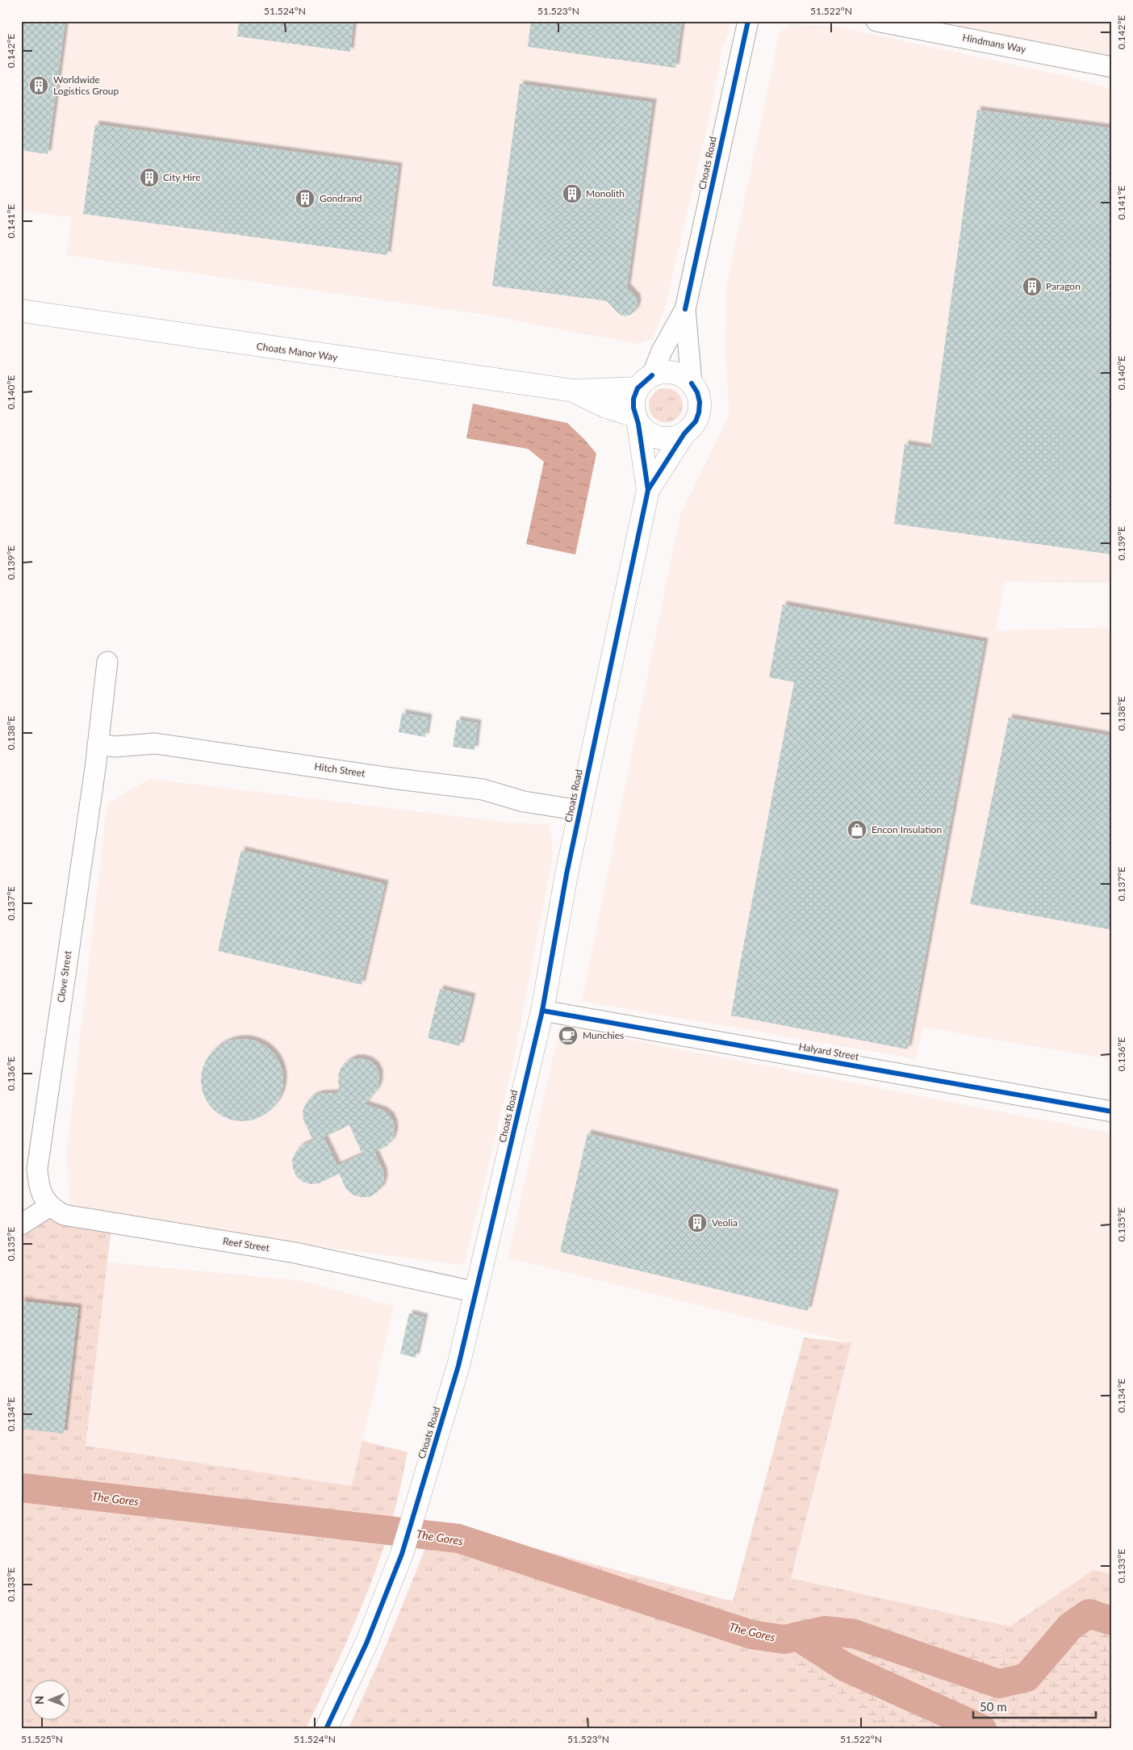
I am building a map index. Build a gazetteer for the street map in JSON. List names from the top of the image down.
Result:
{
  "streets": {
    "street": [
      "Hindmans Way",
      "Choats Road",
      "Choats Manor Way",
      "Hitch Street",
      "Clove Street",
      "Halyard Street",
      "Reef Street"
    ]
  },
  "crossings": [
    ["Choats Road", "Choats Manor Way"],
    ["Choats Road", "Hitch Street"],
    ["Choats Road", "Halyard Street"],
    ["Choats Road", "Reef Street"],
    ["Hitch Street", "Clove Street"],
    ["Clove Street", "Reef Street"]
  ],
  "water": ["The Gores"],
  "places": {
    "building": [
      "Worldwide Logistics Group",
      "City Hire",
      "Monolith",
      "Gondrand",
      "Paragon",
      "Veolia"
    ],
    "shop": ["Encon Insulation"],
    "cafe": ["Munchies"]
  },
  "scale_bar": "50 m",
  "north": "left",
  "coordinates": [
    "51.524°N",
    "51.523°N",
    "51.522°N",
    "0.142°E",
    "0.141°E",
    "0.140°E",
    "0.139°E",
    "0.138°E",
    "0.137°E",
    "0.136°E",
    "0.135°E",
    "0.134°E",
    "0.133°E",
    "51.525°N"
  ]
}
